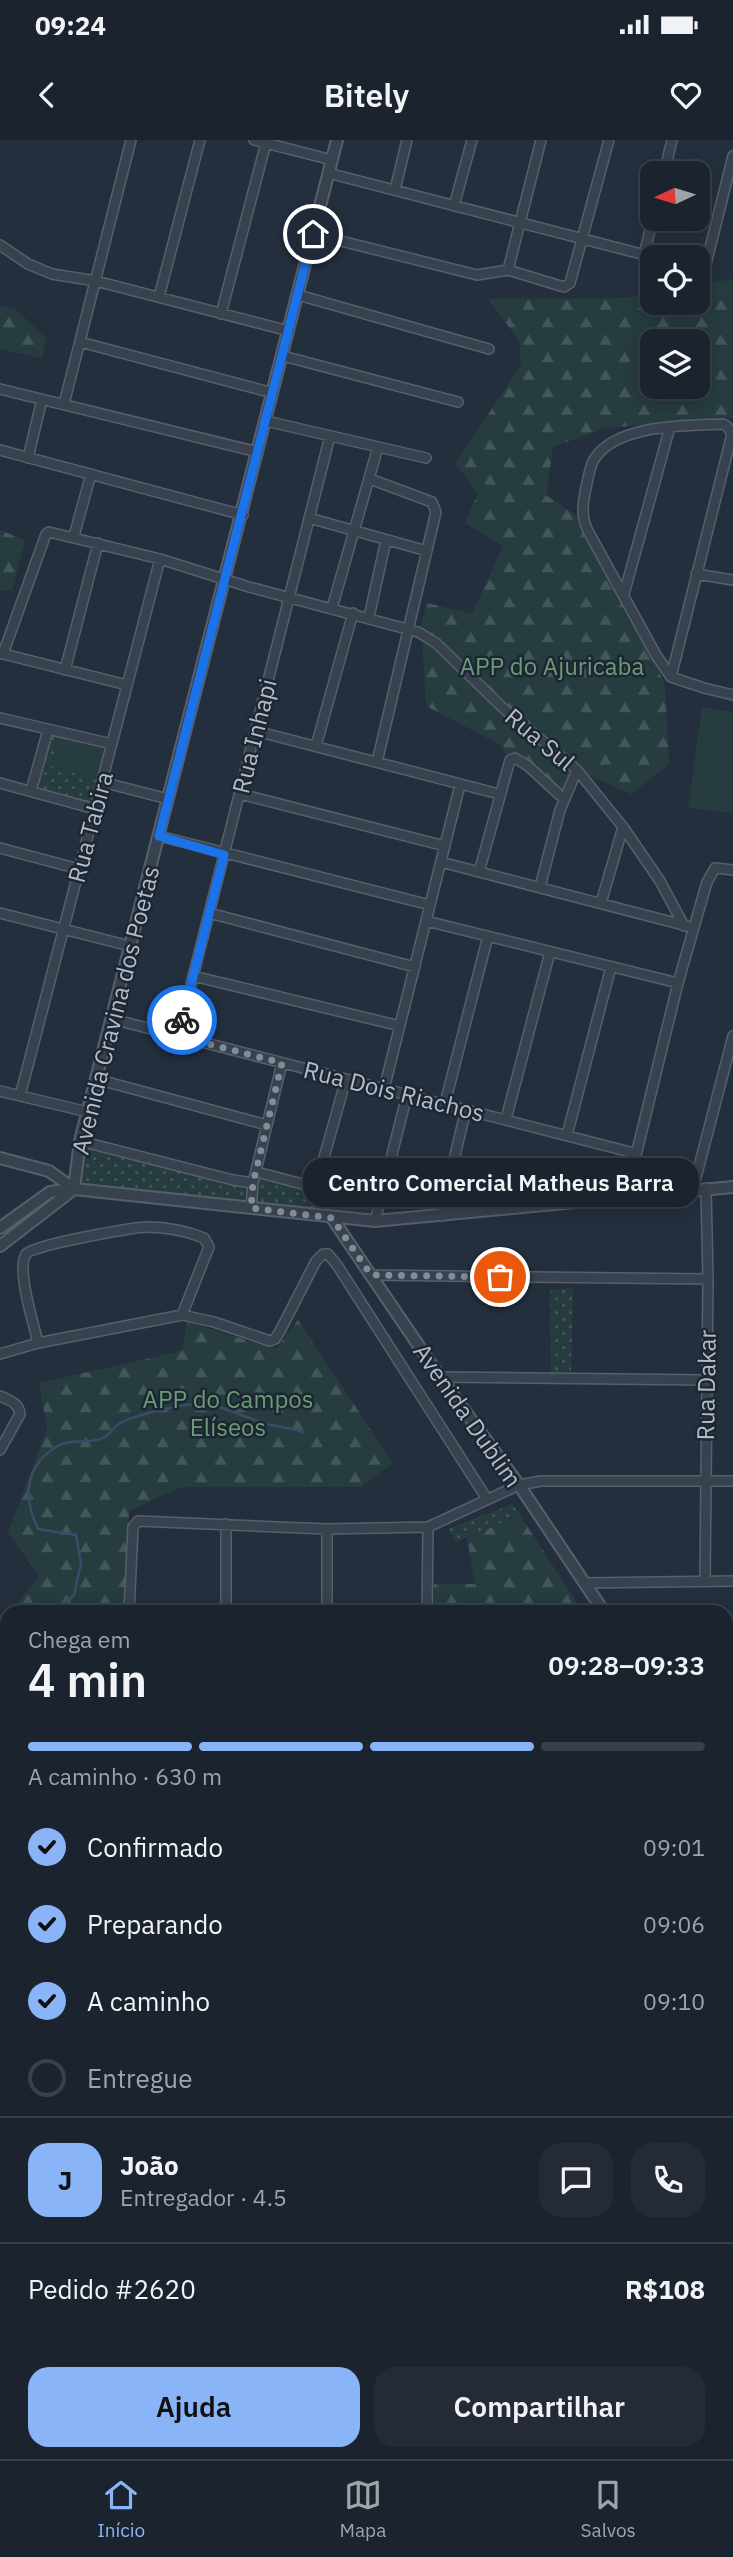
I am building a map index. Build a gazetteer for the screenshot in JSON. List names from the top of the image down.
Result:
{
  "streets": {
    "street": [
      "Rua Inhapi",
      "Rua Sul",
      "Rua Tabira",
      "Avenida Cravina dos Poetas",
      "Rua Dois Riachos",
      "Rua Dakar",
      "Avenida Dublim"
    ]
  },
  "crossings": [
    ["Rua Inhapi", "Rua Sul"],
    ["Rua Inhapi", "Rua Dois Riachos"],
    ["Rua Sul", "Rua Tabira"],
    ["Rua Sul", "Avenida Cravina dos Poetas"],
    ["Avenida Cravina dos Poetas", "Rua Dois Riachos"]
  ],
  "parks": ["APP do Ajuricaba", "APP do Campos Elíseos"],
  "places": ["Centro Comercial Matheus Barra"],
  "north": "left",
  "page": {
    "status": "09:24",
    "header": "Bitely",
    "bubble": "Centro Comercial Matheus Barra",
    "heading": ["4 min", "Chega em", "09:28–09:33"],
    "panel": [
      "João",
      "Entregador · 4.5",
      "Pedido #2620",
      "R$108"
    ],
    "bar": "A caminho · 630 m",
    "list": [
      ["Confirmado", "09:01"],
      ["Preparando", "09:06"],
      ["A caminho", "09:10"],
      "Entregue"
    ],
    "round": "J",
    "buttons": ["Ajuda", "Compartilhar"],
    "tabs": ["Início", "Mapa", "Salvos"]
  }
}
